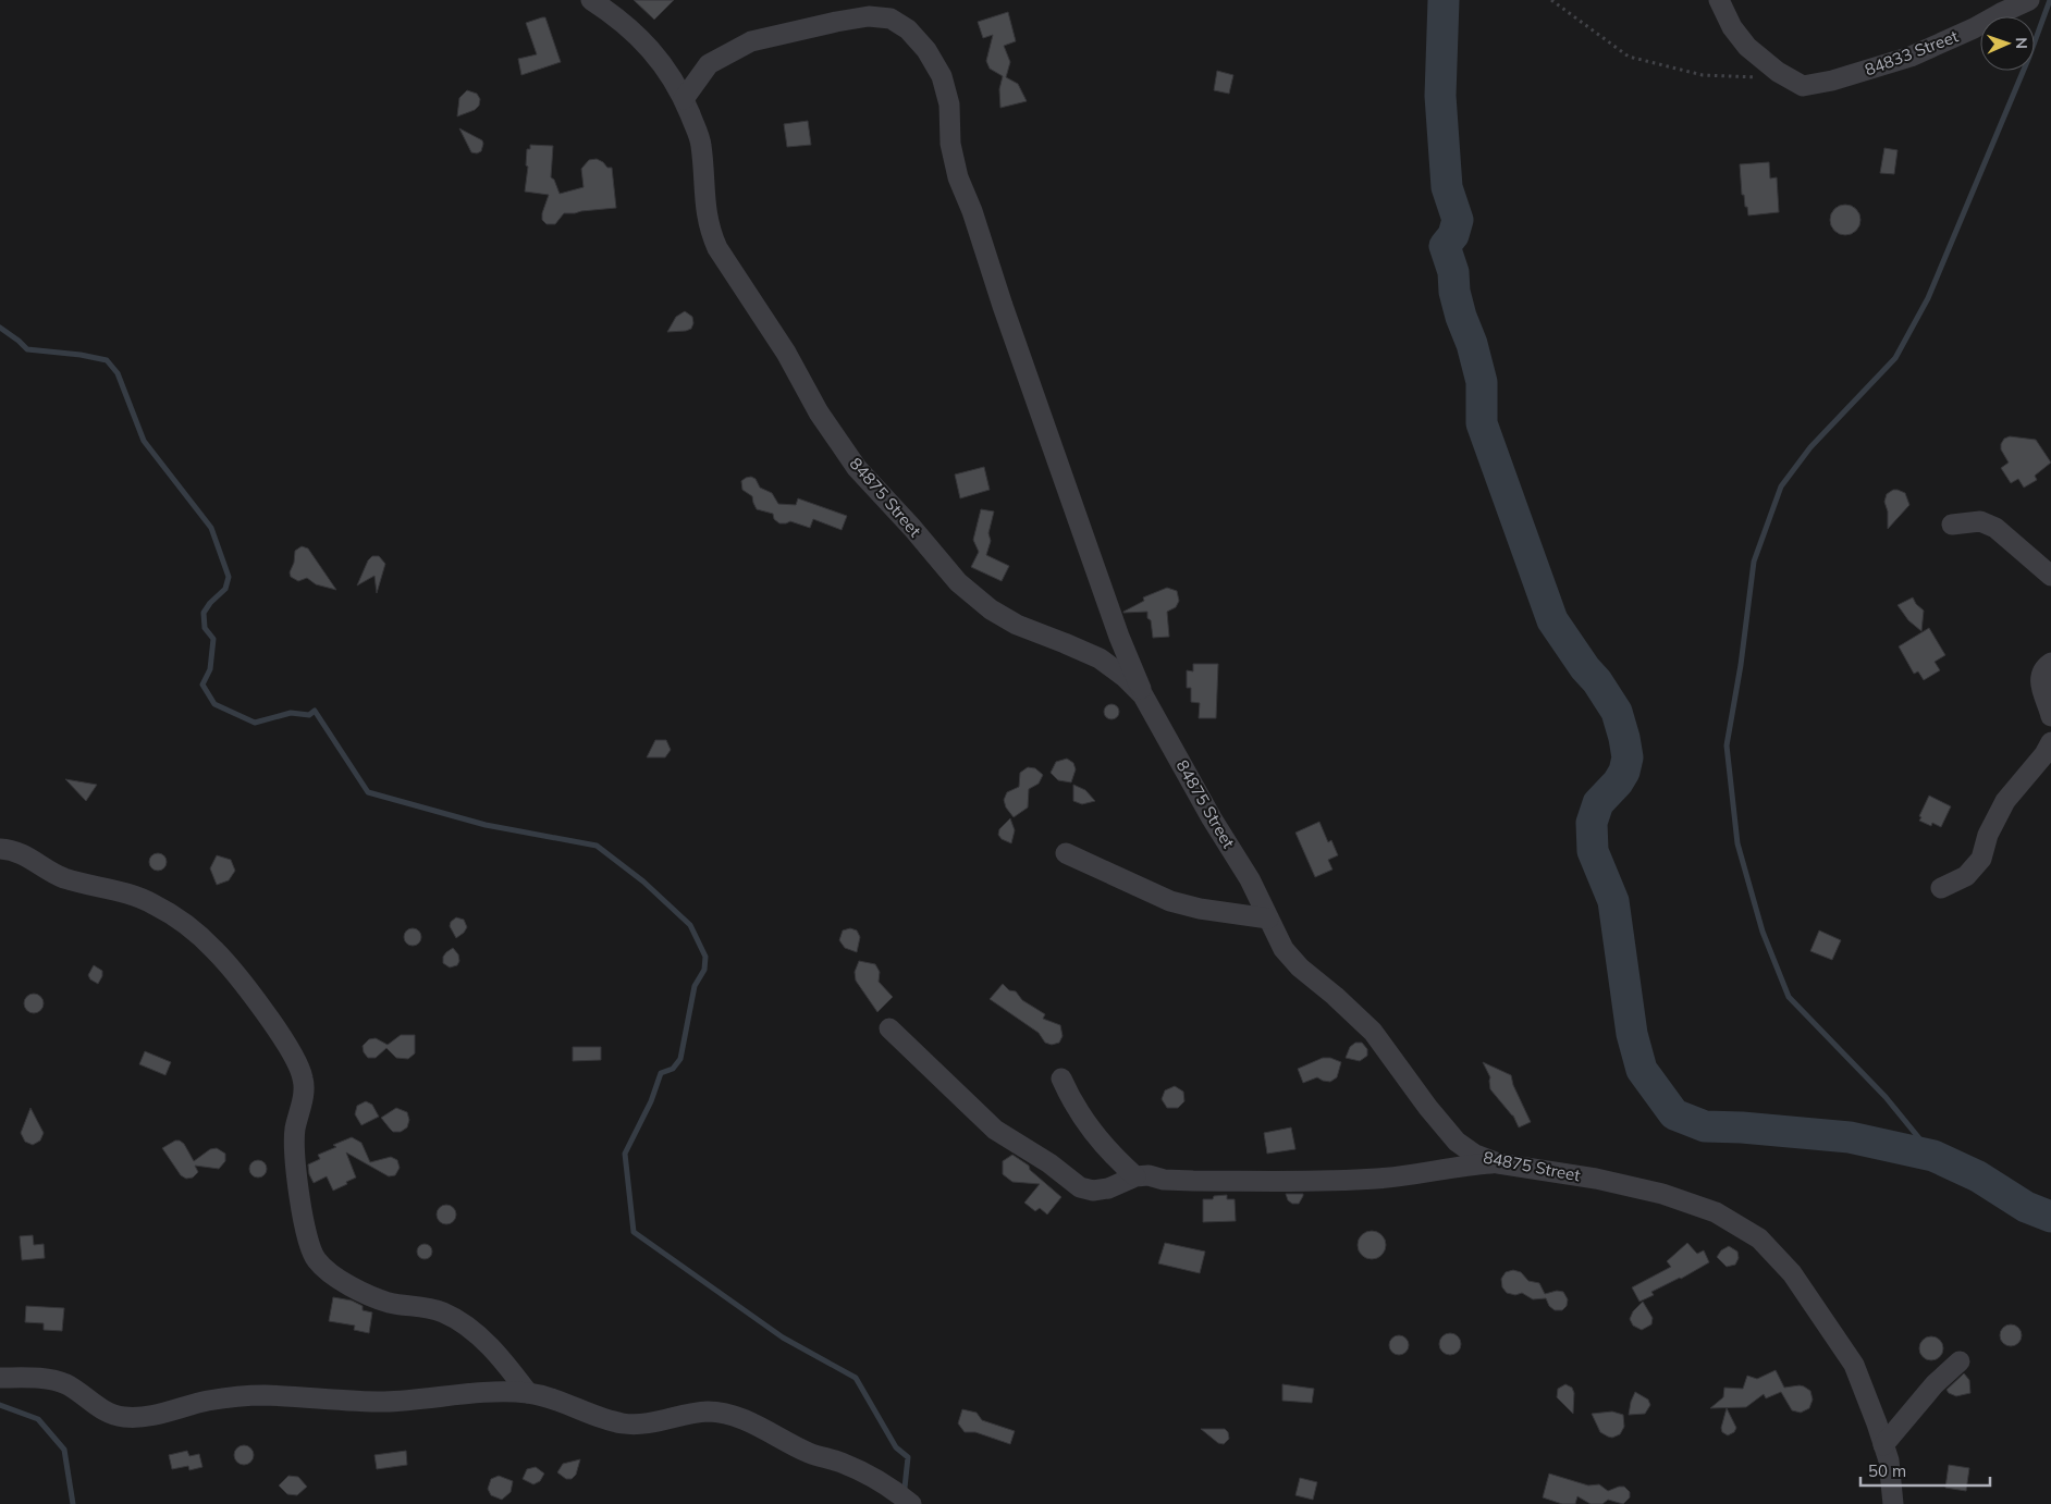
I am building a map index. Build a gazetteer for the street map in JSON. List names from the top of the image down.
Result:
{
  "streets": {
    "street": ["84833 Street", "84875 Street"]
  },
  "scale_bar": "50 m",
  "north": "right"
}
